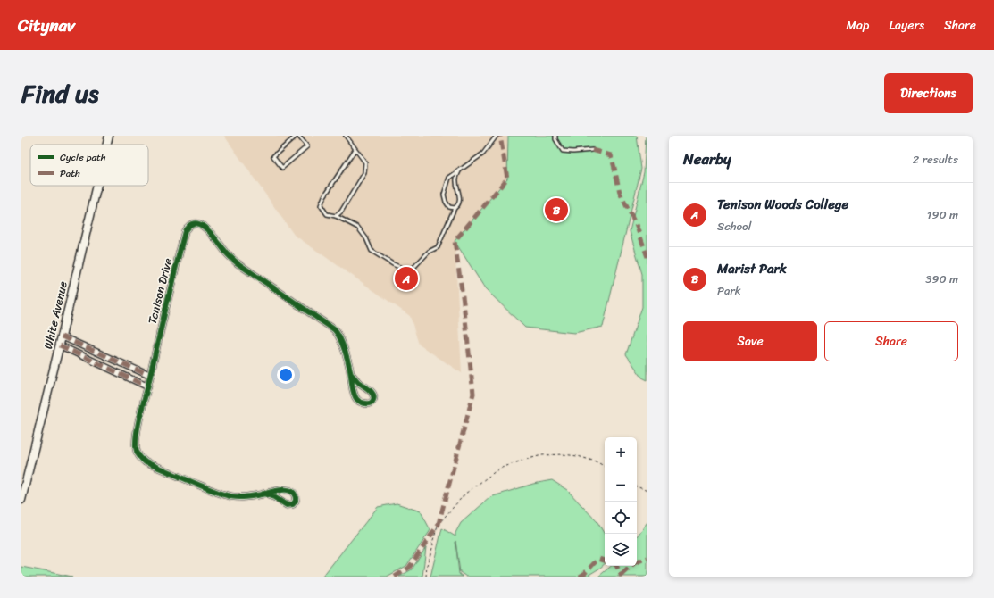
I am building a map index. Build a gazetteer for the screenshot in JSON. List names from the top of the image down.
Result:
{
  "streets": {
    "main road": ["White Avenue"],
    "street": ["Tenison Drive"]
  },
  "legend": ["Cycle path", "Path"],
  "page": {
    "header": "Citynav",
    "nav": ["Map", "Layers", "Share"],
    "title": "Find us",
    "buttons": [
      "Directions",
      ["Save", "Share"]
    ],
    "heading": ["Nearby", "2 results"],
    "list": [
      {
        "mark": "A",
        "name": "Tenison Woods College",
        "note": "School",
        "value": "190 m"
      },
      {
        "mark": "B",
        "name": "Marist Park",
        "note": "Park",
        "value": "390 m"
      }
    ],
    "pins": ["B", "A"],
    "map_buttons": ["+", "−"]
  }
}
